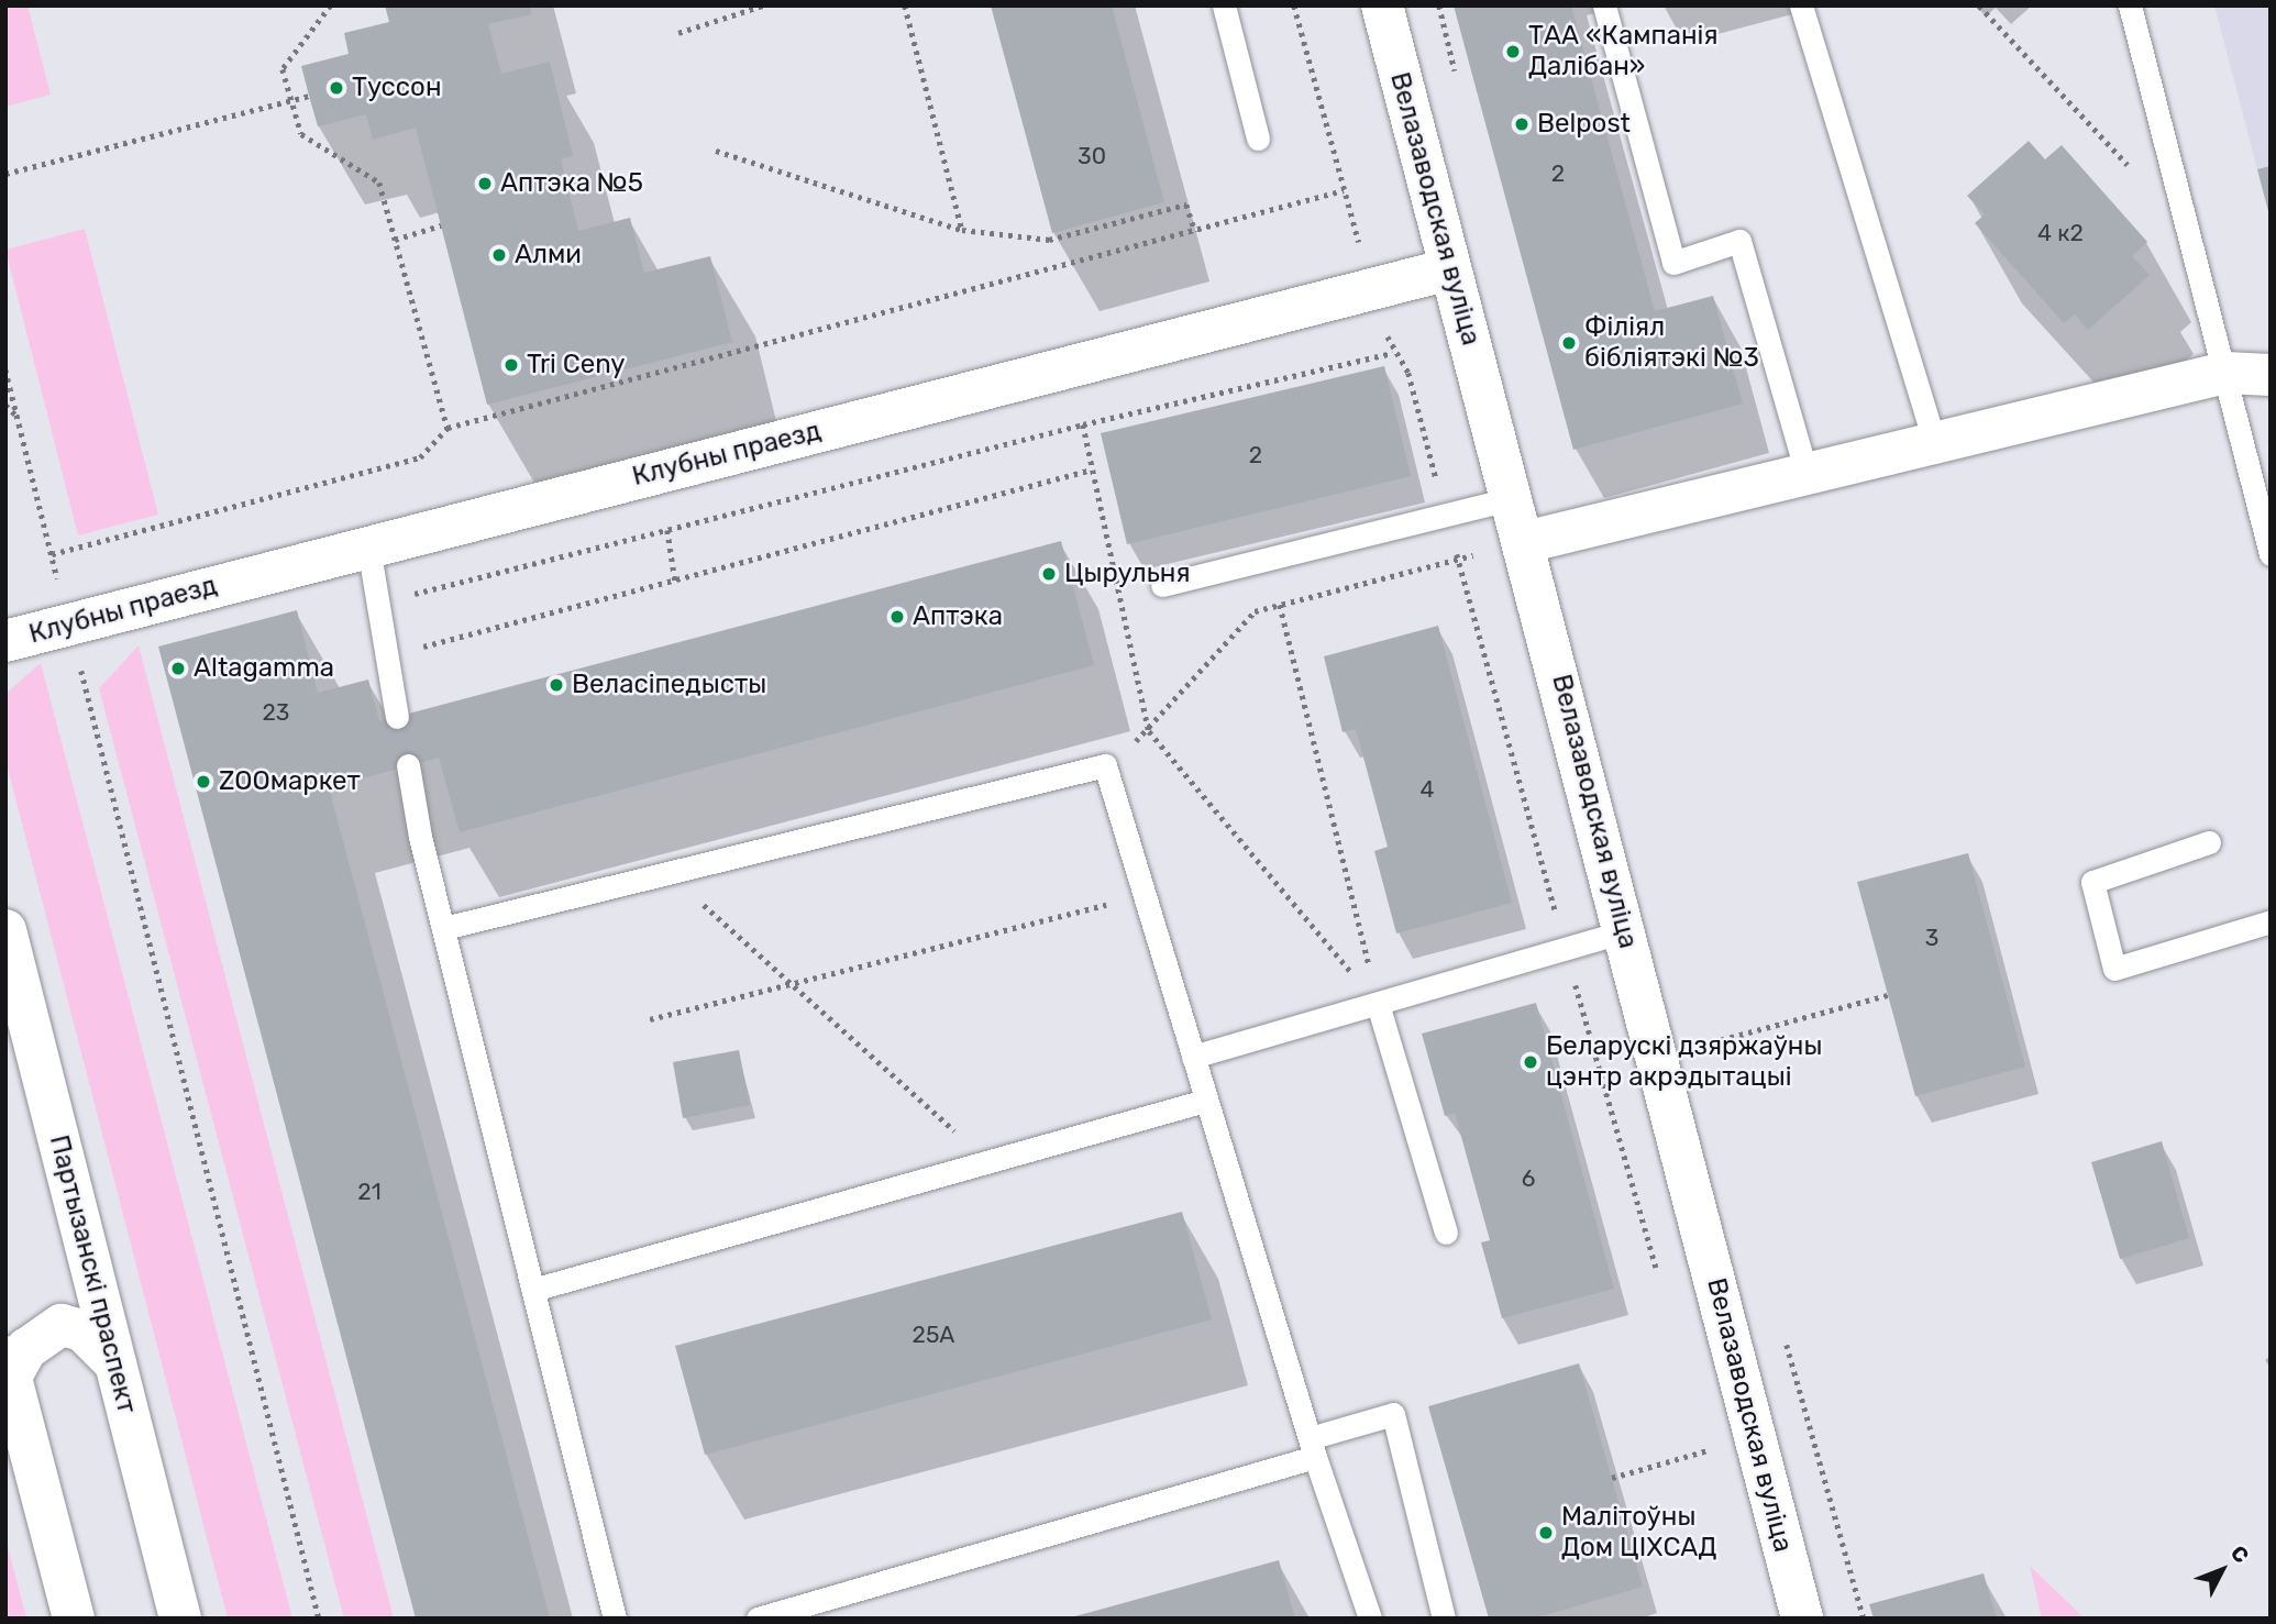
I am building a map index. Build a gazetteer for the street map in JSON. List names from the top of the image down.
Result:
{
  "streets": {
    "street": ["Велазаводская вуліца", "Клубны праезд", "Партызанскі праспект"]
  },
  "crossings": [
    ["Велазаводская вуліца", "Клубны праезд"]
  ],
  "places": [
    "ТАА «Кампанія Далібан»",
    "Туссон",
    "Belpost",
    "Аптэка №5",
    "Алми",
    "Філіял бібліятэкі №3",
    "Tri Ceny",
    "Цырульня",
    "Аптэка",
    "Altagamma",
    "Веласіпедысты",
    "ZOOмаркет",
    "Беларускі дзяржаўны цэнтр акрэдытацыі",
    "Малітоўны Дом ЦІХСАД"
  ],
  "house_numbers": [
    "30",
    "2",
    "4 к2",
    "2",
    "23",
    "4",
    "3",
    "6",
    "21",
    "25А"
  ],
  "north": "top right"
}
